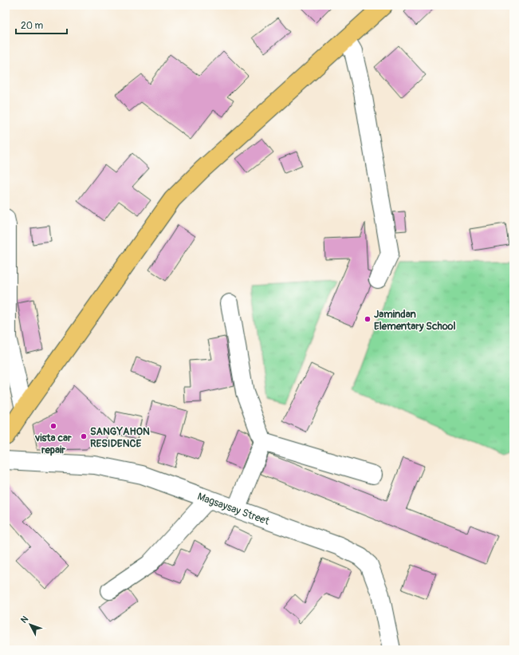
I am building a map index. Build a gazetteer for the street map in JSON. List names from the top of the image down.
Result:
{
  "streets": {
    "street": ["Magsaysay Street"]
  },
  "places": ["Jamindan Elementary School", "vista car repair", "SANGYAHON RESIDENCE"],
  "scale_bar": "20 m",
  "north": "top left"
}
